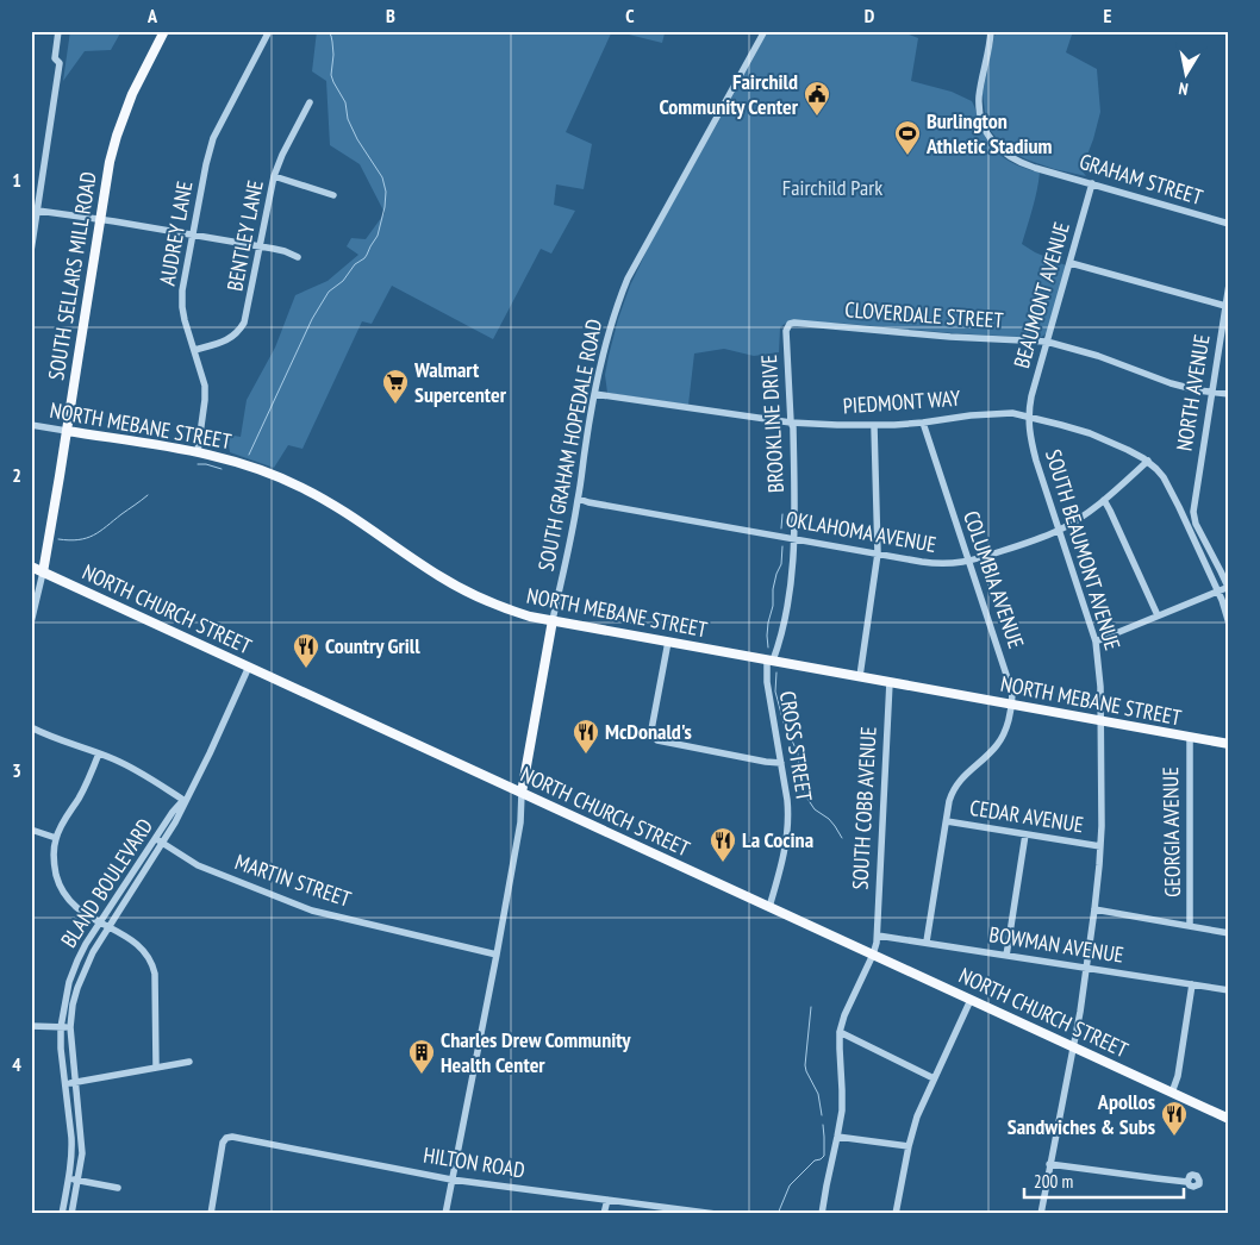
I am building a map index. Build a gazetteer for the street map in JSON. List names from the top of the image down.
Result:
{
  "streets": {
    "main road": [
      "SOUTH SELLARS MILL ROAD",
      "NORTH MEBANE STREET",
      "SOUTH GRAHAM HOPEDALE ROAD",
      "NORTH CHURCH STREET"
    ],
    "street": [
      "GRAHAM STREET",
      "AUDREY LANE",
      "BENTLEY LANE",
      "BEAUMONT AVENUE",
      "CLOVERDALE STREET",
      "NORTH AVENUE",
      "PIEDMONT WAY",
      "BROOKLINE DRIVE",
      "OKLAHOMA AVENUE",
      "SOUTH BEAUMONT AVENUE",
      "COLUMBIA AVENUE",
      "CROSS STREET",
      "SOUTH COBB AVENUE",
      "CEDAR AVENUE",
      "GEORGIA AVENUE",
      "MARTIN STREET",
      "BLAND BOULEVARD",
      "BOWMAN AVENUE",
      "HILTON ROAD"
    ]
  },
  "crossings": [
    ["GRAHAM STREET", "BEAUMONT AVENUE"],
    ["AUDREY LANE", "BENTLEY LANE"],
    ["AUDREY LANE", "NORTH MEBANE STREET"],
    ["SOUTH SELLARS MILL ROAD", "NORTH MEBANE STREET"],
    ["SOUTH SELLARS MILL ROAD", "NORTH CHURCH STREET"],
    ["BEAUMONT AVENUE", "CLOVERDALE STREET"],
    ["BEAUMONT AVENUE", "PIEDMONT WAY"],
    ["BEAUMONT AVENUE", "SOUTH BEAUMONT AVENUE"],
    ["CLOVERDALE STREET", "NORTH AVENUE"],
    ["CLOVERDALE STREET", "BROOKLINE DRIVE"],
    ["PIEDMONT WAY", "BROOKLINE DRIVE"],
    ["PIEDMONT WAY", "SOUTH GRAHAM HOPEDALE ROAD"],
    ["PIEDMONT WAY", "OKLAHOMA AVENUE"],
    ["PIEDMONT WAY", "SOUTH BEAUMONT AVENUE"],
    ["PIEDMONT WAY", "COLUMBIA AVENUE"],
    ["BROOKLINE DRIVE", "NORTH MEBANE STREET"],
    ["BROOKLINE DRIVE", "OKLAHOMA AVENUE"],
    ["BROOKLINE DRIVE", "CROSS STREET"],
    ["NORTH MEBANE STREET", "SOUTH GRAHAM HOPEDALE ROAD"],
    ["NORTH MEBANE STREET", "SOUTH BEAUMONT AVENUE"],
    ["NORTH MEBANE STREET", "COLUMBIA AVENUE"],
    ["NORTH MEBANE STREET", "CROSS STREET"],
    ["NORTH MEBANE STREET", "SOUTH COBB AVENUE"],
    ["NORTH MEBANE STREET", "GEORGIA AVENUE"],
    ["SOUTH GRAHAM HOPEDALE ROAD", "OKLAHOMA AVENUE"],
    ["SOUTH GRAHAM HOPEDALE ROAD", "NORTH CHURCH STREET"],
    ["OKLAHOMA AVENUE", "SOUTH BEAUMONT AVENUE"],
    ["OKLAHOMA AVENUE", "COLUMBIA AVENUE"],
    ["SOUTH BEAUMONT AVENUE", "NORTH CHURCH STREET"],
    ["SOUTH BEAUMONT AVENUE", "CEDAR AVENUE"],
    ["SOUTH BEAUMONT AVENUE", "BOWMAN AVENUE"],
    ["COLUMBIA AVENUE", "CEDAR AVENUE"],
    ["COLUMBIA AVENUE", "BOWMAN AVENUE"],
    ["NORTH CHURCH STREET", "CROSS STREET"],
    ["NORTH CHURCH STREET", "SOUTH COBB AVENUE"],
    ["NORTH CHURCH STREET", "BLAND BOULEVARD"],
    ["SOUTH COBB AVENUE", "BOWMAN AVENUE"],
    ["MARTIN STREET", "BLAND BOULEVARD"]
  ],
  "parks": ["Fairchild Park"],
  "places": {
    "public building": ["Fairchild Community Center"],
    "sports": ["Burlington Athletic Stadium"],
    "supermarket": ["Walmart Supercenter"],
    "restaurant": [
      "Country Grill",
      "McDonald's",
      "La Cocina",
      "Apollos Sandwiches & Subs"
    ],
    "building": ["Charles Drew Community Health Center"]
  },
  "scale_bar": "200 m",
  "north": "bottom",
  "grid": {
    "columns": [
      "A",
      "B",
      "C",
      "D",
      "E"
    ],
    "rows": [
      "1",
      "2",
      "3",
      "4"
    ]
  }
}
